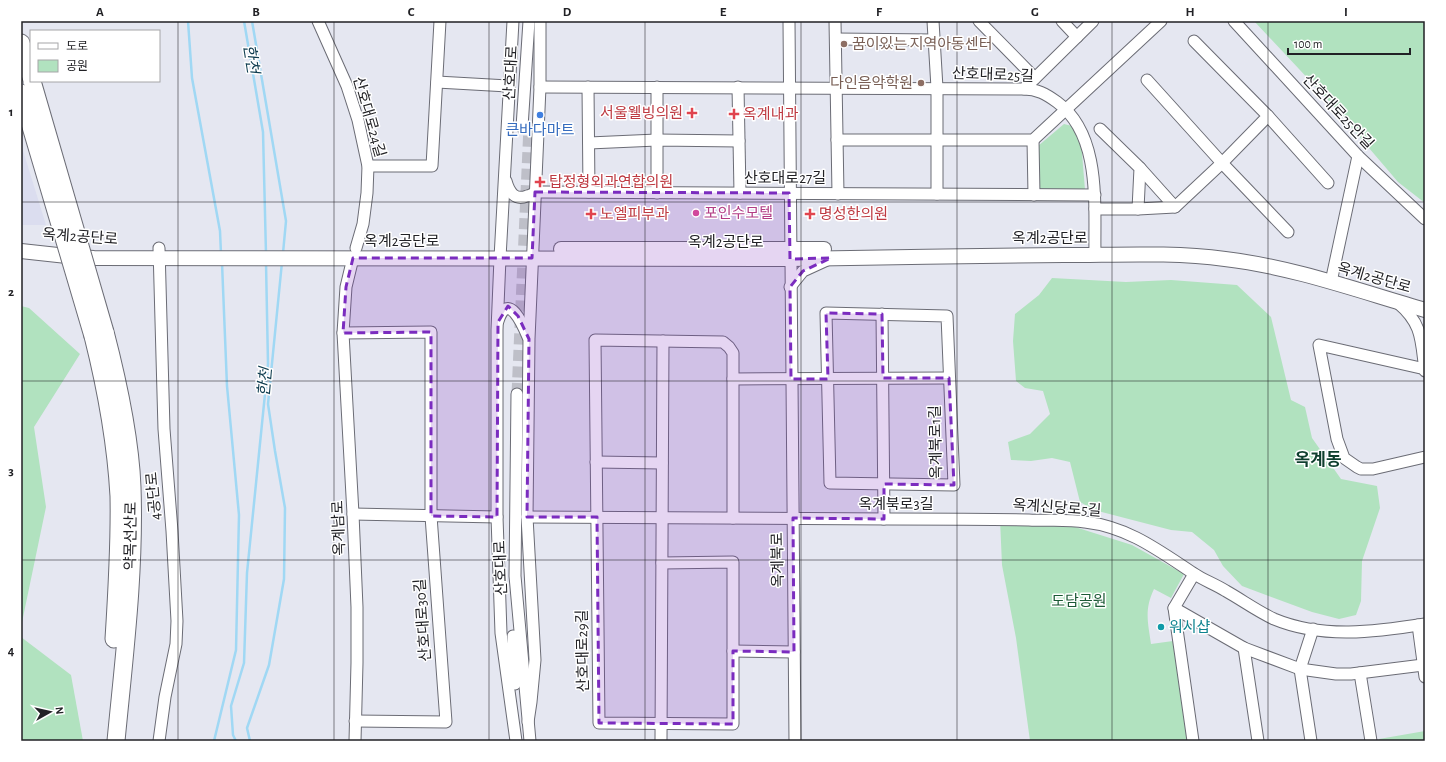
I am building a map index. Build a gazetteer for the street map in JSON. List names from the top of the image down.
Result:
{
  "streets": {
    "highway": ["약목선산로"],
    "main road": ["옥계2공단로"],
    "street": [
      "산호대로",
      "산호대로25길",
      "산호대로25안길",
      "산호대로24길",
      "산호대로27길",
      "옥계북로1길",
      "4공단로",
      "옥계북로3길",
      "옥계신당로5길",
      "옥계남로",
      "옥계북로",
      "산호대로30길",
      "산호대로29길"
    ]
  },
  "crossings": [
    ["산호대로25길", "산호대로27길"],
    ["산호대로25길", "옥계2공단로"],
    ["산호대로25길", "옥계북로"],
    ["산호대로24길", "옥계2공단로"],
    ["산호대로24길", "옥계남로"],
    ["산호대로27길", "옥계북로"],
    ["옥계2공단로", "4공단로"],
    ["옥계2공단로", "옥계남로"],
    ["옥계2공단로", "옥계북로"],
    ["옥계북로3길", "옥계신당로5길"],
    ["옥계북로3길", "옥계북로"],
    ["옥계남로", "산호대로30길"]
  ],
  "districts": ["옥계동"],
  "water": ["한천"],
  "parks": ["도담공원"],
  "places": {
    "other": [
      "꿈이있는 지역아동센터",
      "다인음악학원",
      "큰바다마트",
      "포인수모텔",
      "워시샵"
    ],
    "health": [
      "서울웰빙의원",
      "옥계내과",
      "탑정형외과연합의원",
      "노엘피부과",
      "명성한의원"
    ]
  },
  "legend": ["도로", "공원"],
  "scale_bar": "100 m",
  "north": "right",
  "grid": {
    "columns": [
      "A",
      "B",
      "C",
      "D",
      "E",
      "F",
      "G",
      "H",
      "I"
    ],
    "rows": [
      "1",
      "2",
      "3",
      "4"
    ]
  }
}
